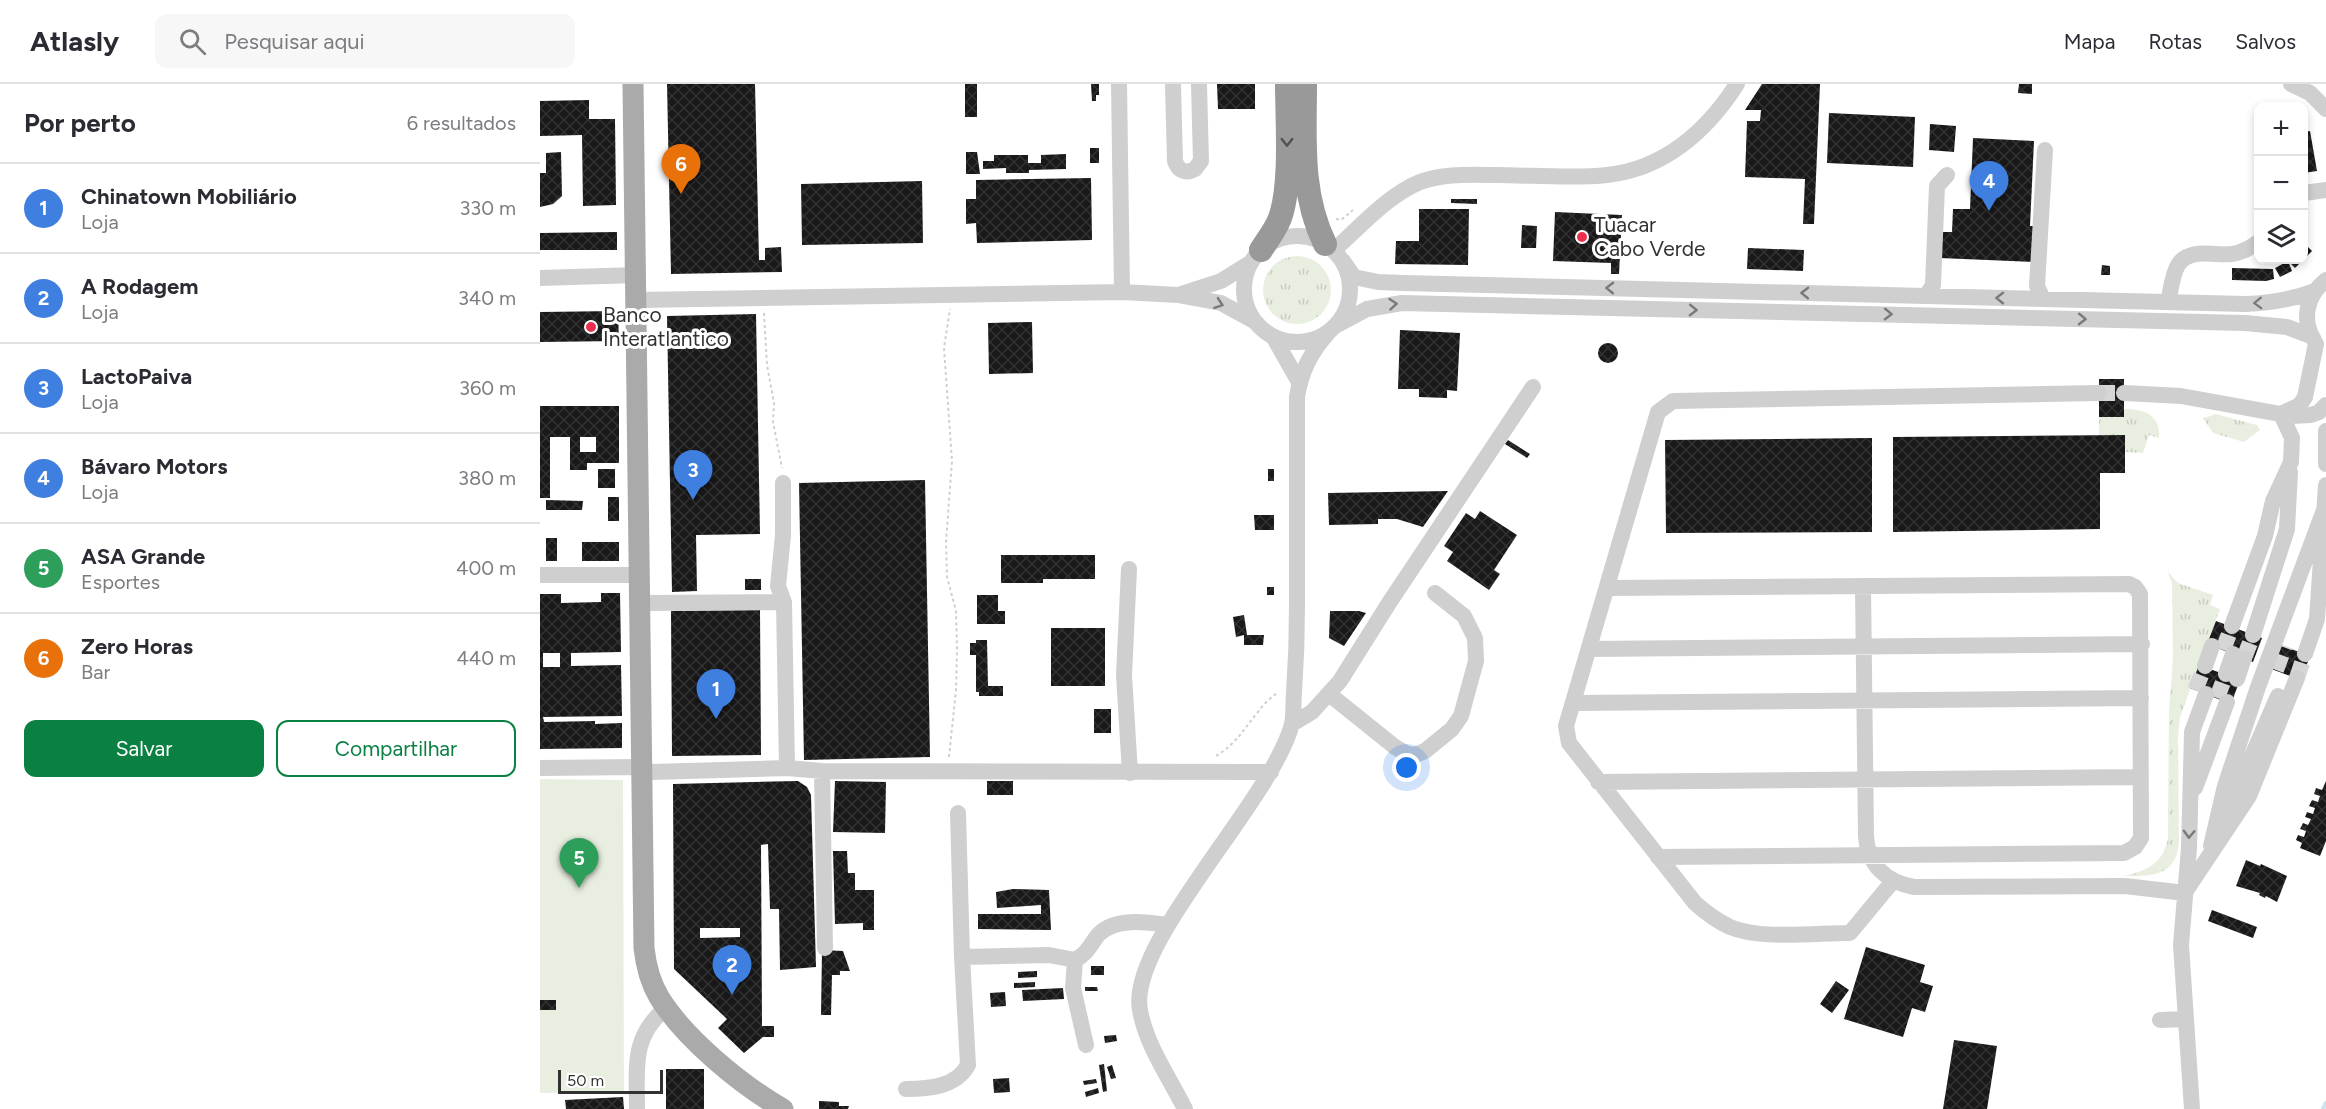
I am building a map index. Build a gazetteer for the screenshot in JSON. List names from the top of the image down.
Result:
{
  "places": ["Tuacar Cabo Verde", "Banco Interatlantico"],
  "scale_bar": "50 m",
  "page": {
    "header": "Atlasly",
    "search": "Pesquisar aqui",
    "nav": ["Mapa", "Rotas", "Salvos"],
    "heading": ["Por perto", "6 resultados"],
    "map_buttons": ["+", "−"],
    "pins": [
      "6",
      "4",
      "3",
      "1",
      "5",
      "2"
    ],
    "list": [
      {
        "mark": "1",
        "name": "Chinatown Mobiliário",
        "note": "Loja",
        "value": "330 m"
      },
      {
        "mark": "2",
        "name": "A Rodagem",
        "note": "Loja",
        "value": "340 m"
      },
      {
        "mark": "3",
        "name": "LactoPaiva",
        "note": "Loja",
        "value": "360 m"
      },
      {
        "mark": "4",
        "name": "Bávaro Motors",
        "note": "Loja",
        "value": "380 m"
      },
      {
        "mark": "5",
        "name": "ASA Grande",
        "note": "Esportes",
        "value": "400 m"
      },
      {
        "mark": "6",
        "name": "Zero Horas",
        "note": "Bar",
        "value": "440 m"
      }
    ],
    "buttons": ["Salvar", "Compartilhar"],
    "scale": "50 m"
  }
}
